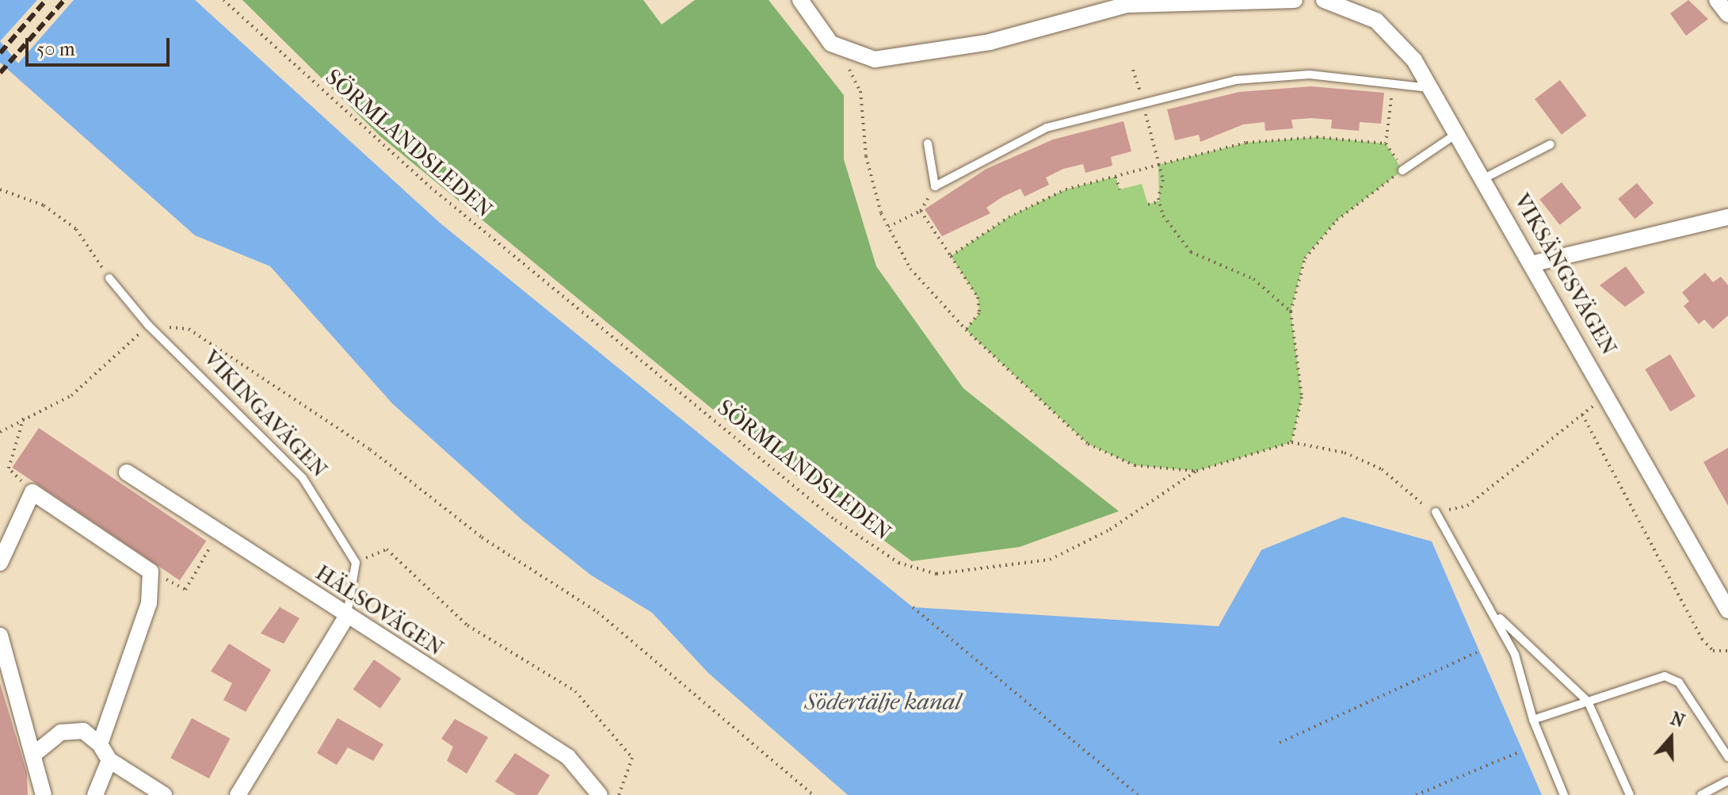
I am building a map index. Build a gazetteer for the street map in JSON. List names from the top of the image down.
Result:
{
  "streets": {
    "street": ["VIKSÄNGSVÄGEN", "HÄLSOVÄGEN"],
    "lane": ["VIKINGAVÄGEN"],
    "path": ["SÖRMLANDSLEDEN"]
  },
  "water": ["Södertälje kanal"],
  "scale_bar": "50 m",
  "north": "top"
}
